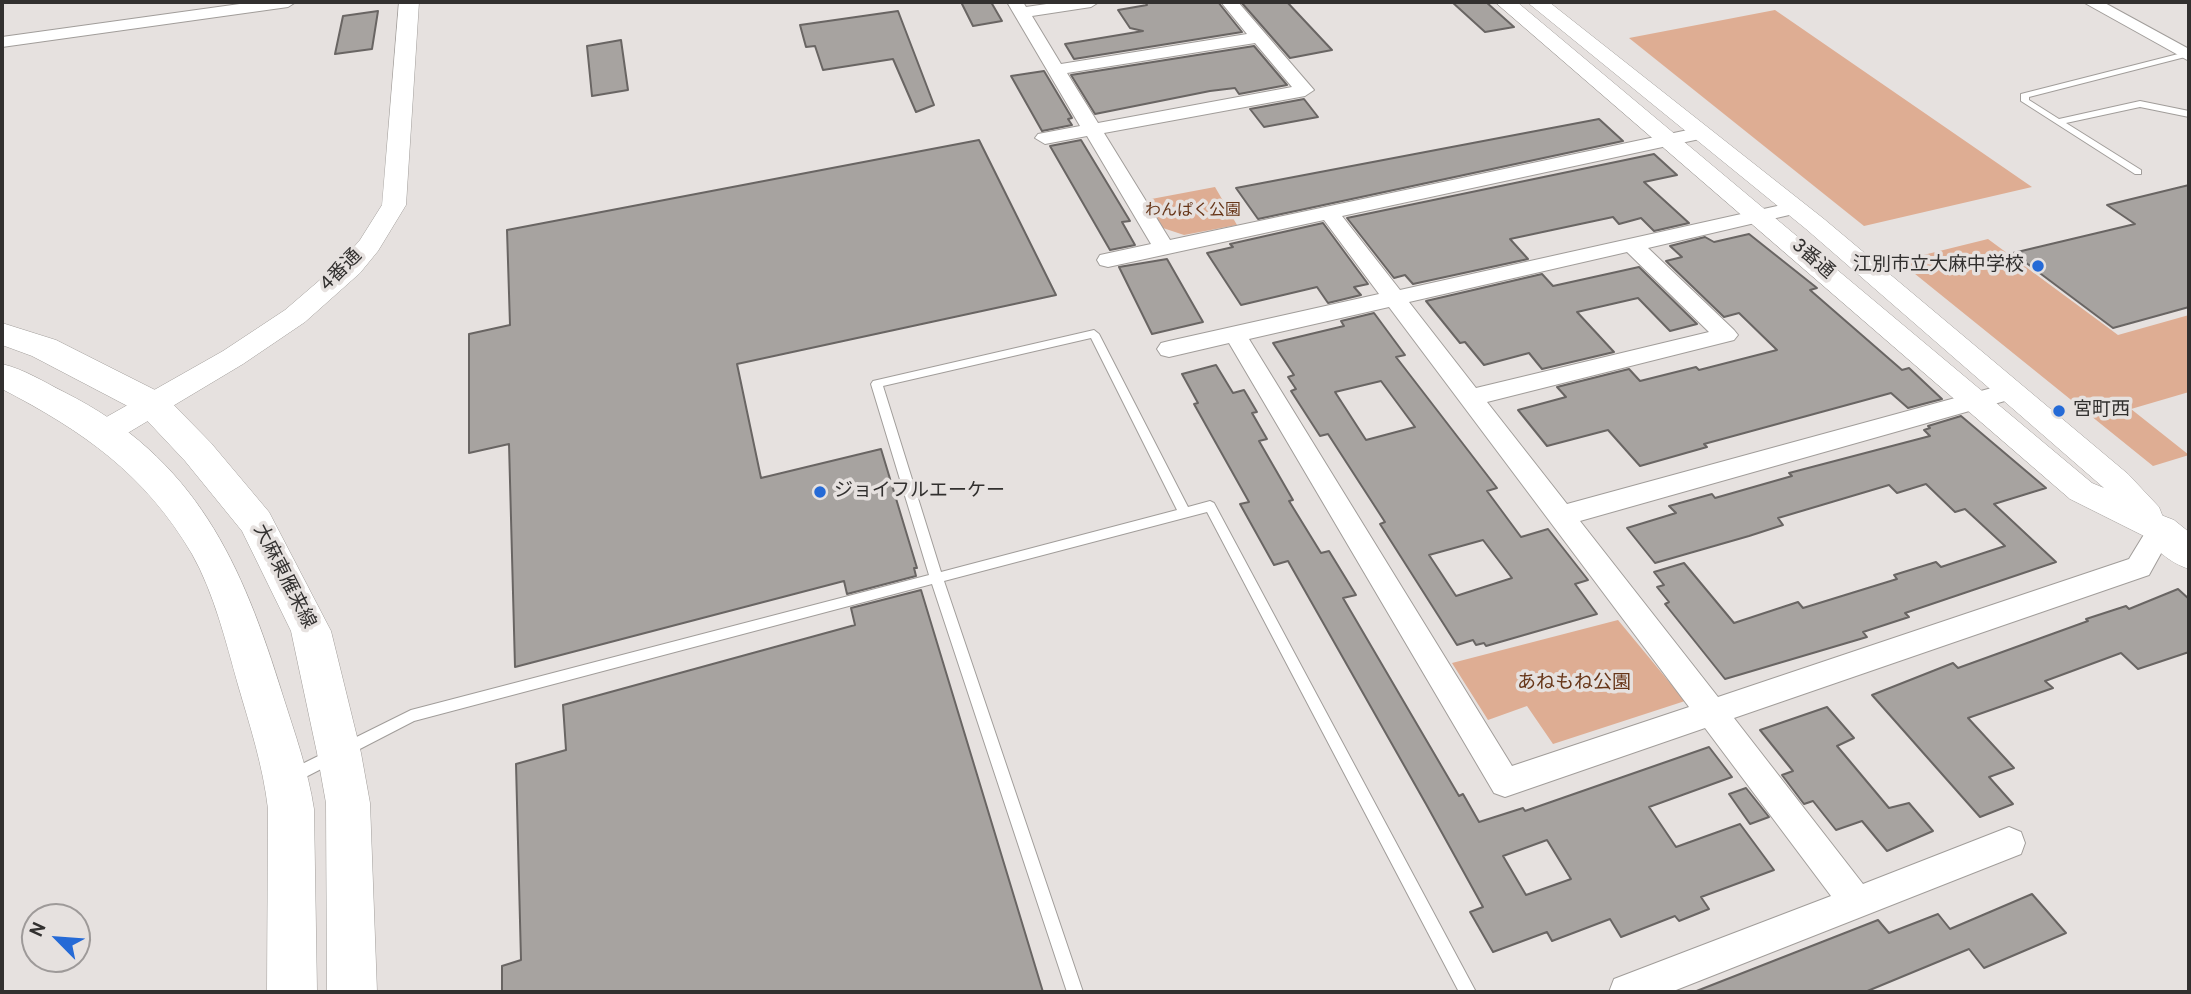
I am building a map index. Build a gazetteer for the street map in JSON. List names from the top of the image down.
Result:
{
  "streets": {
    "main road": ["大麻東雁来線"],
    "street": ["3番通", "4番通"]
  },
  "crossings": [
    ["4番通", "大麻東雁来線"]
  ],
  "parks": ["わんぱく公園", "あねもね公園"],
  "places": ["江別市立大麻中学校", "宮町西", "ジョイフルエーケー"],
  "north": "top left"
}
